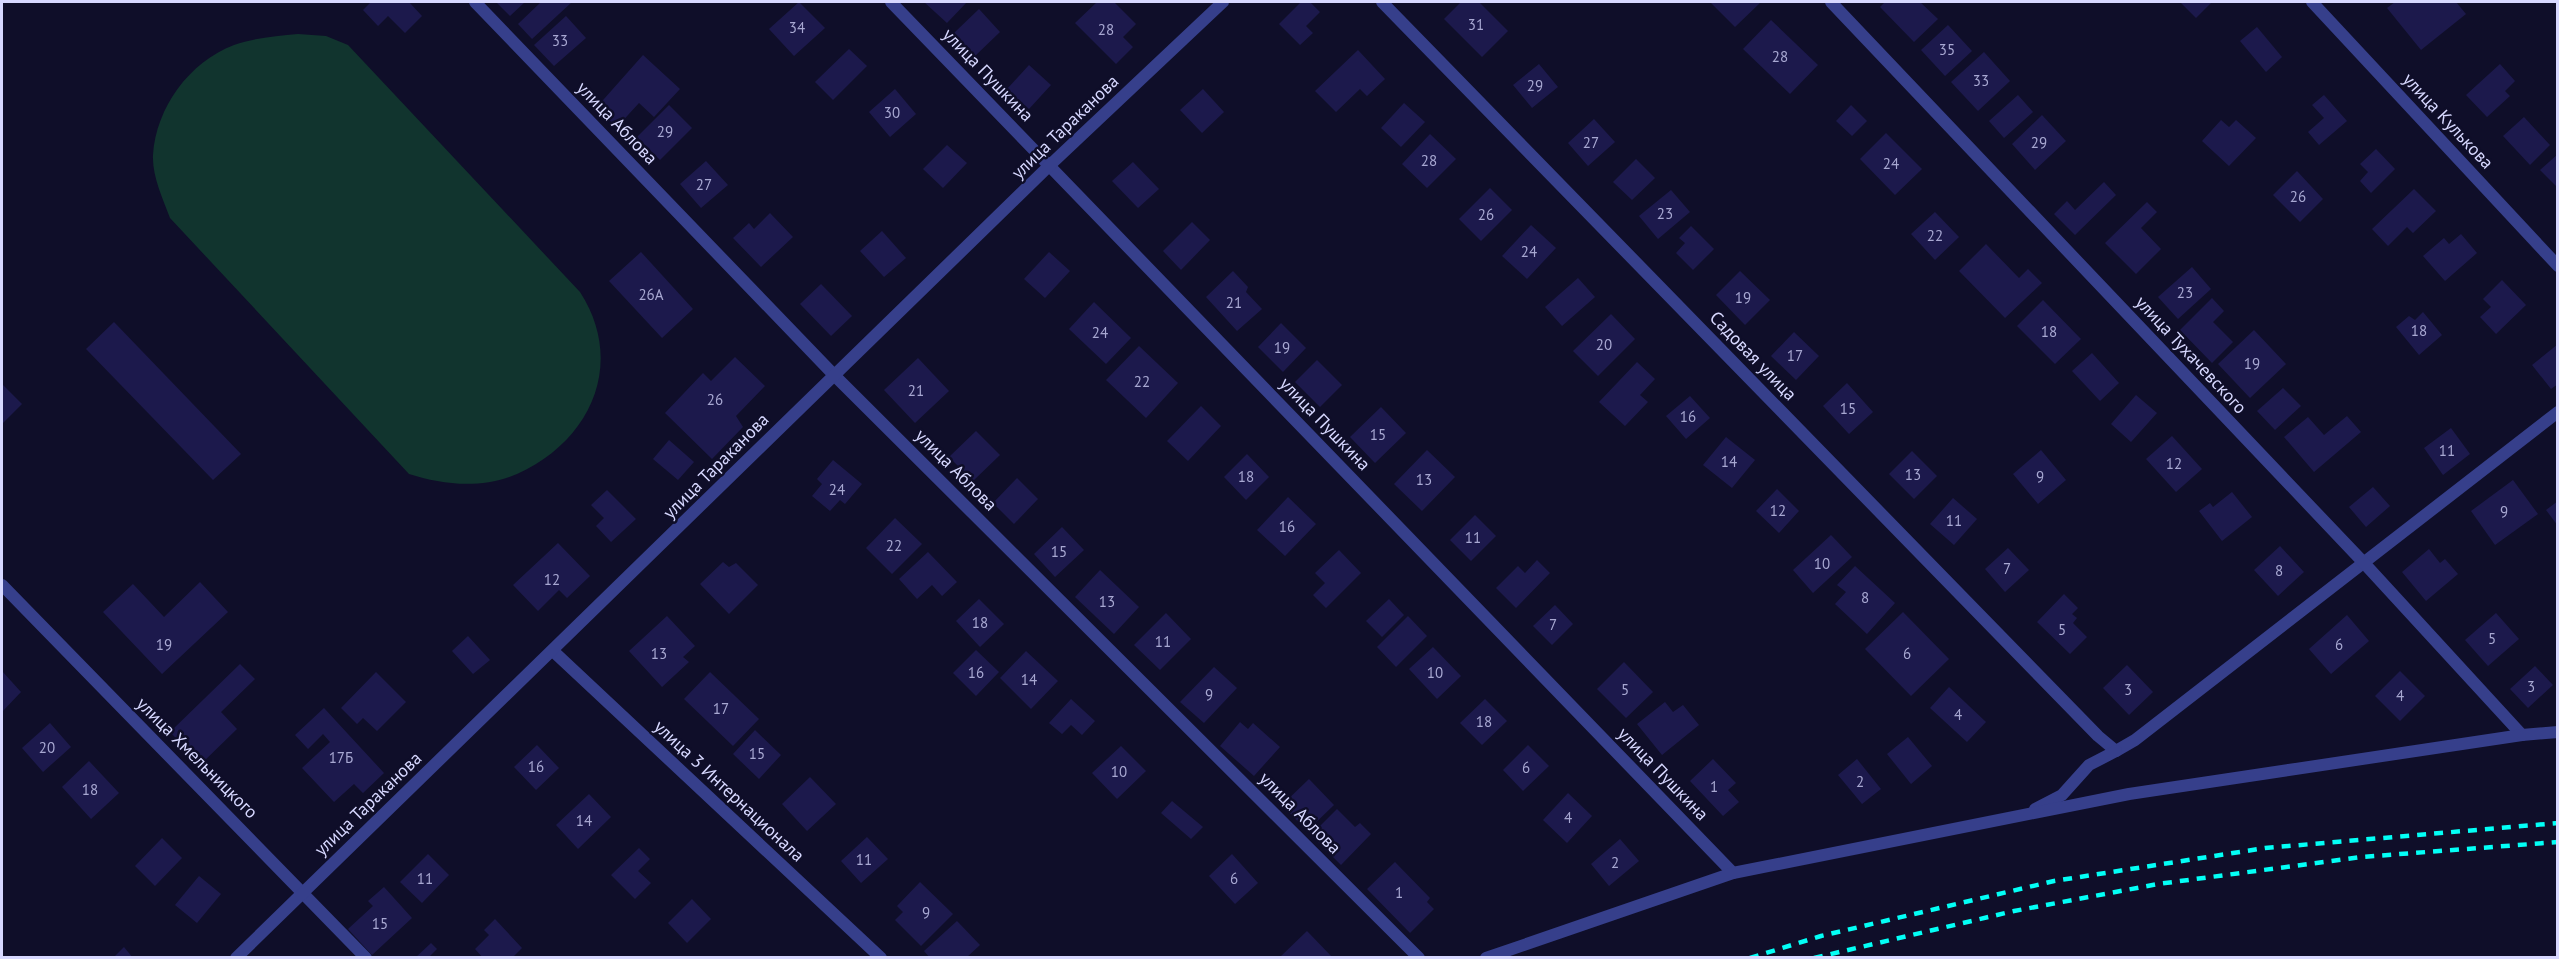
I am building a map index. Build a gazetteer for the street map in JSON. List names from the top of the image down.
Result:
{
  "streets": {
    "street": [
      "улица Пушкина",
      "улица Кулькова",
      "улица Аблова",
      "улица Тараканова",
      "улица Тухачевского",
      "Садовая улица",
      "улица Хмельницкого",
      "улица 3 Интернационала"
    ]
  },
  "crossings": [
    ["улица Пушкина", "улица Тараканова"],
    ["улица Аблова", "улица Тараканова"],
    ["улица Тараканова", "улица Хмельницкого"],
    ["улица Тараканова", "улица 3 Интернационала"]
  ],
  "house_numbers": [
    "31",
    "34",
    "28",
    "33",
    "35",
    "28",
    "33",
    "29",
    "30",
    "29",
    "27",
    "29",
    "28",
    "24",
    "27",
    "26",
    "23",
    "26",
    "22",
    "24",
    "23",
    "26А",
    "19",
    "21",
    "18",
    "18",
    "24",
    "20",
    "19",
    "17",
    "19",
    "22",
    "21",
    "26",
    "15",
    "16",
    "15",
    "11",
    "14",
    "12",
    "13",
    "18",
    "9",
    "13",
    "24",
    "12",
    "9",
    "11",
    "16",
    "11",
    "22",
    "15",
    "10",
    "7",
    "8",
    "12",
    "8",
    "13",
    "18",
    "7",
    "5",
    "5",
    "11",
    "19",
    "6",
    "13",
    "6",
    "16",
    "10",
    "14",
    "3",
    "5",
    "3",
    "9",
    "4",
    "17",
    "4",
    "18",
    "20",
    "15",
    "17Б",
    "16",
    "6",
    "10",
    "2",
    "1",
    "18",
    "4",
    "14",
    "11",
    "2",
    "11",
    "6",
    "1",
    "9",
    "15"
  ]
}
